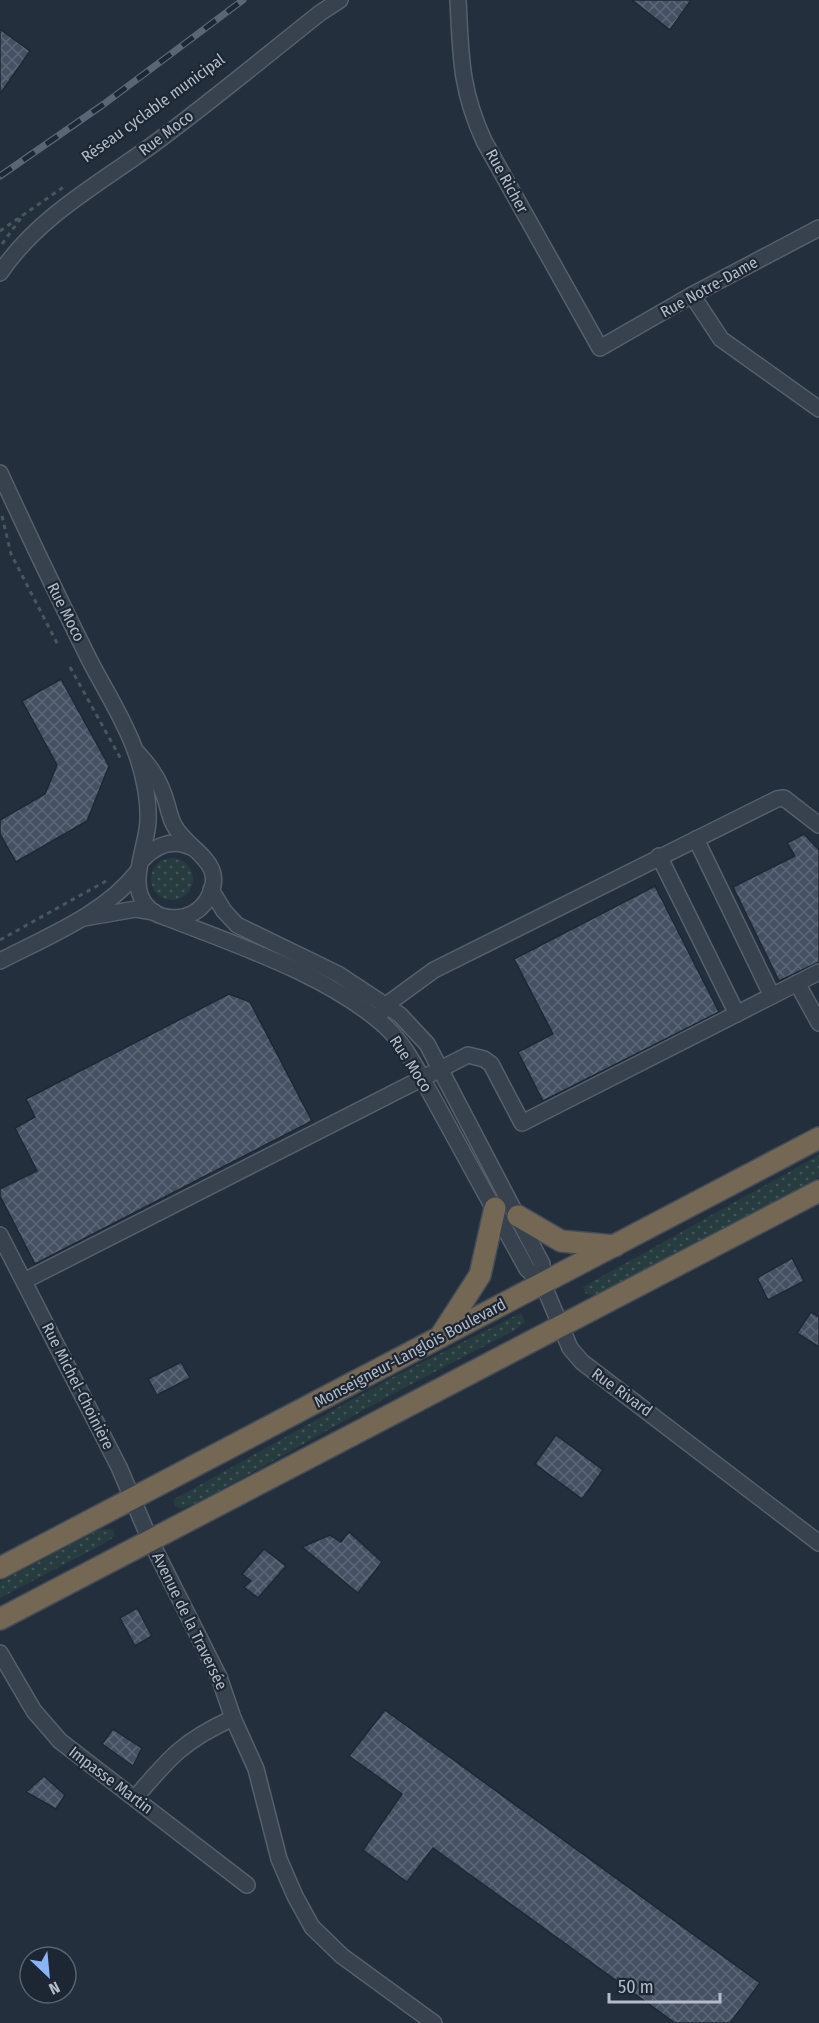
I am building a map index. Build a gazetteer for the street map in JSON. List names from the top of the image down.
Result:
{
  "streets": {
    "highway": ["Monseigneur-Langlois Boulevard"],
    "street": [
      "Rue Moco",
      "Rue Richer",
      "Rue Notre-Dame",
      "Rue Michel-Choinière",
      "Rue Rivard",
      "Avenue de la Traversée",
      "Impasse Martin"
    ],
    "path": ["Réseau cyclable municipal"]
  },
  "crossings": [
    ["Rue Moco", "Monseigneur-Langlois Boulevard"],
    ["Rue Moco", "Rue Rivard"],
    ["Rue Richer", "Rue Notre-Dame"],
    ["Monseigneur-Langlois Boulevard", "Rue Michel-Choinière"],
    ["Rue Michel-Choinière", "Avenue de la Traversée"]
  ],
  "scale_bar": "50 m",
  "north": "bottom right"
}
